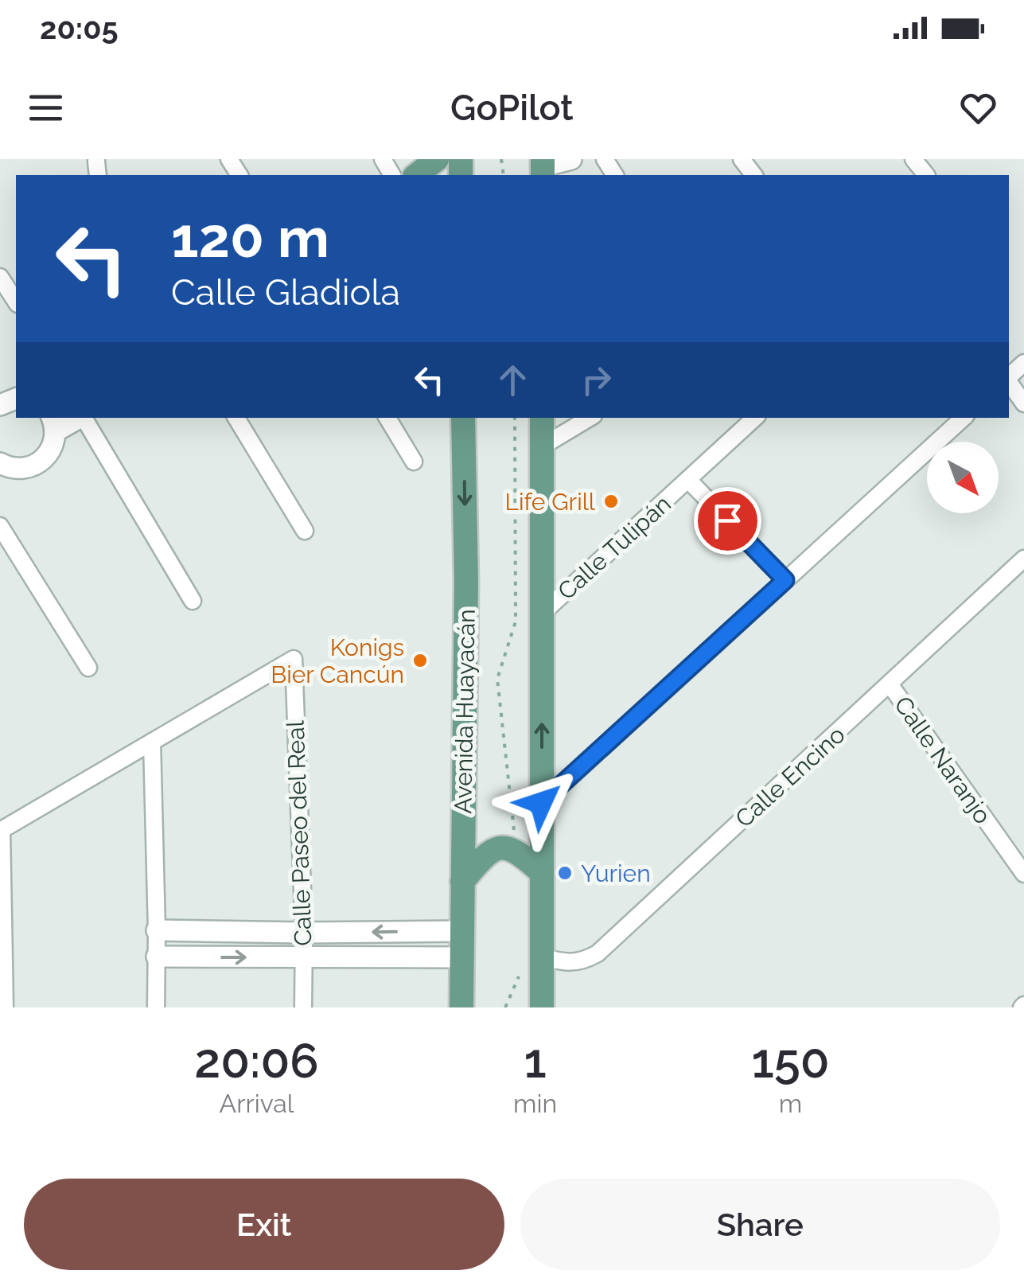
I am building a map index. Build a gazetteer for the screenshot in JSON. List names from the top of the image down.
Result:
{
  "streets": {
    "main road": ["Avenida Huayacán"],
    "street": [
      "Calle Tulipán",
      "Calle Naranjo",
      "Calle Encino",
      "Calle Paseo del Real"
    ]
  },
  "crossings": [
    ["Calle Naranjo", "Calle Encino"]
  ],
  "places": ["Life Grill", "Konigs Bier Cancún", "Yurien"],
  "north": "bottom right",
  "page": {
    "status": "20:05",
    "header": "GoPilot",
    "turn": ["120 m", "Calle Gladiola"],
    "eta": [
      "20:06",
      "Arrival",
      "1",
      "min",
      "150",
      "m"
    ],
    "buttons": ["Exit", "Share"]
  }
}
